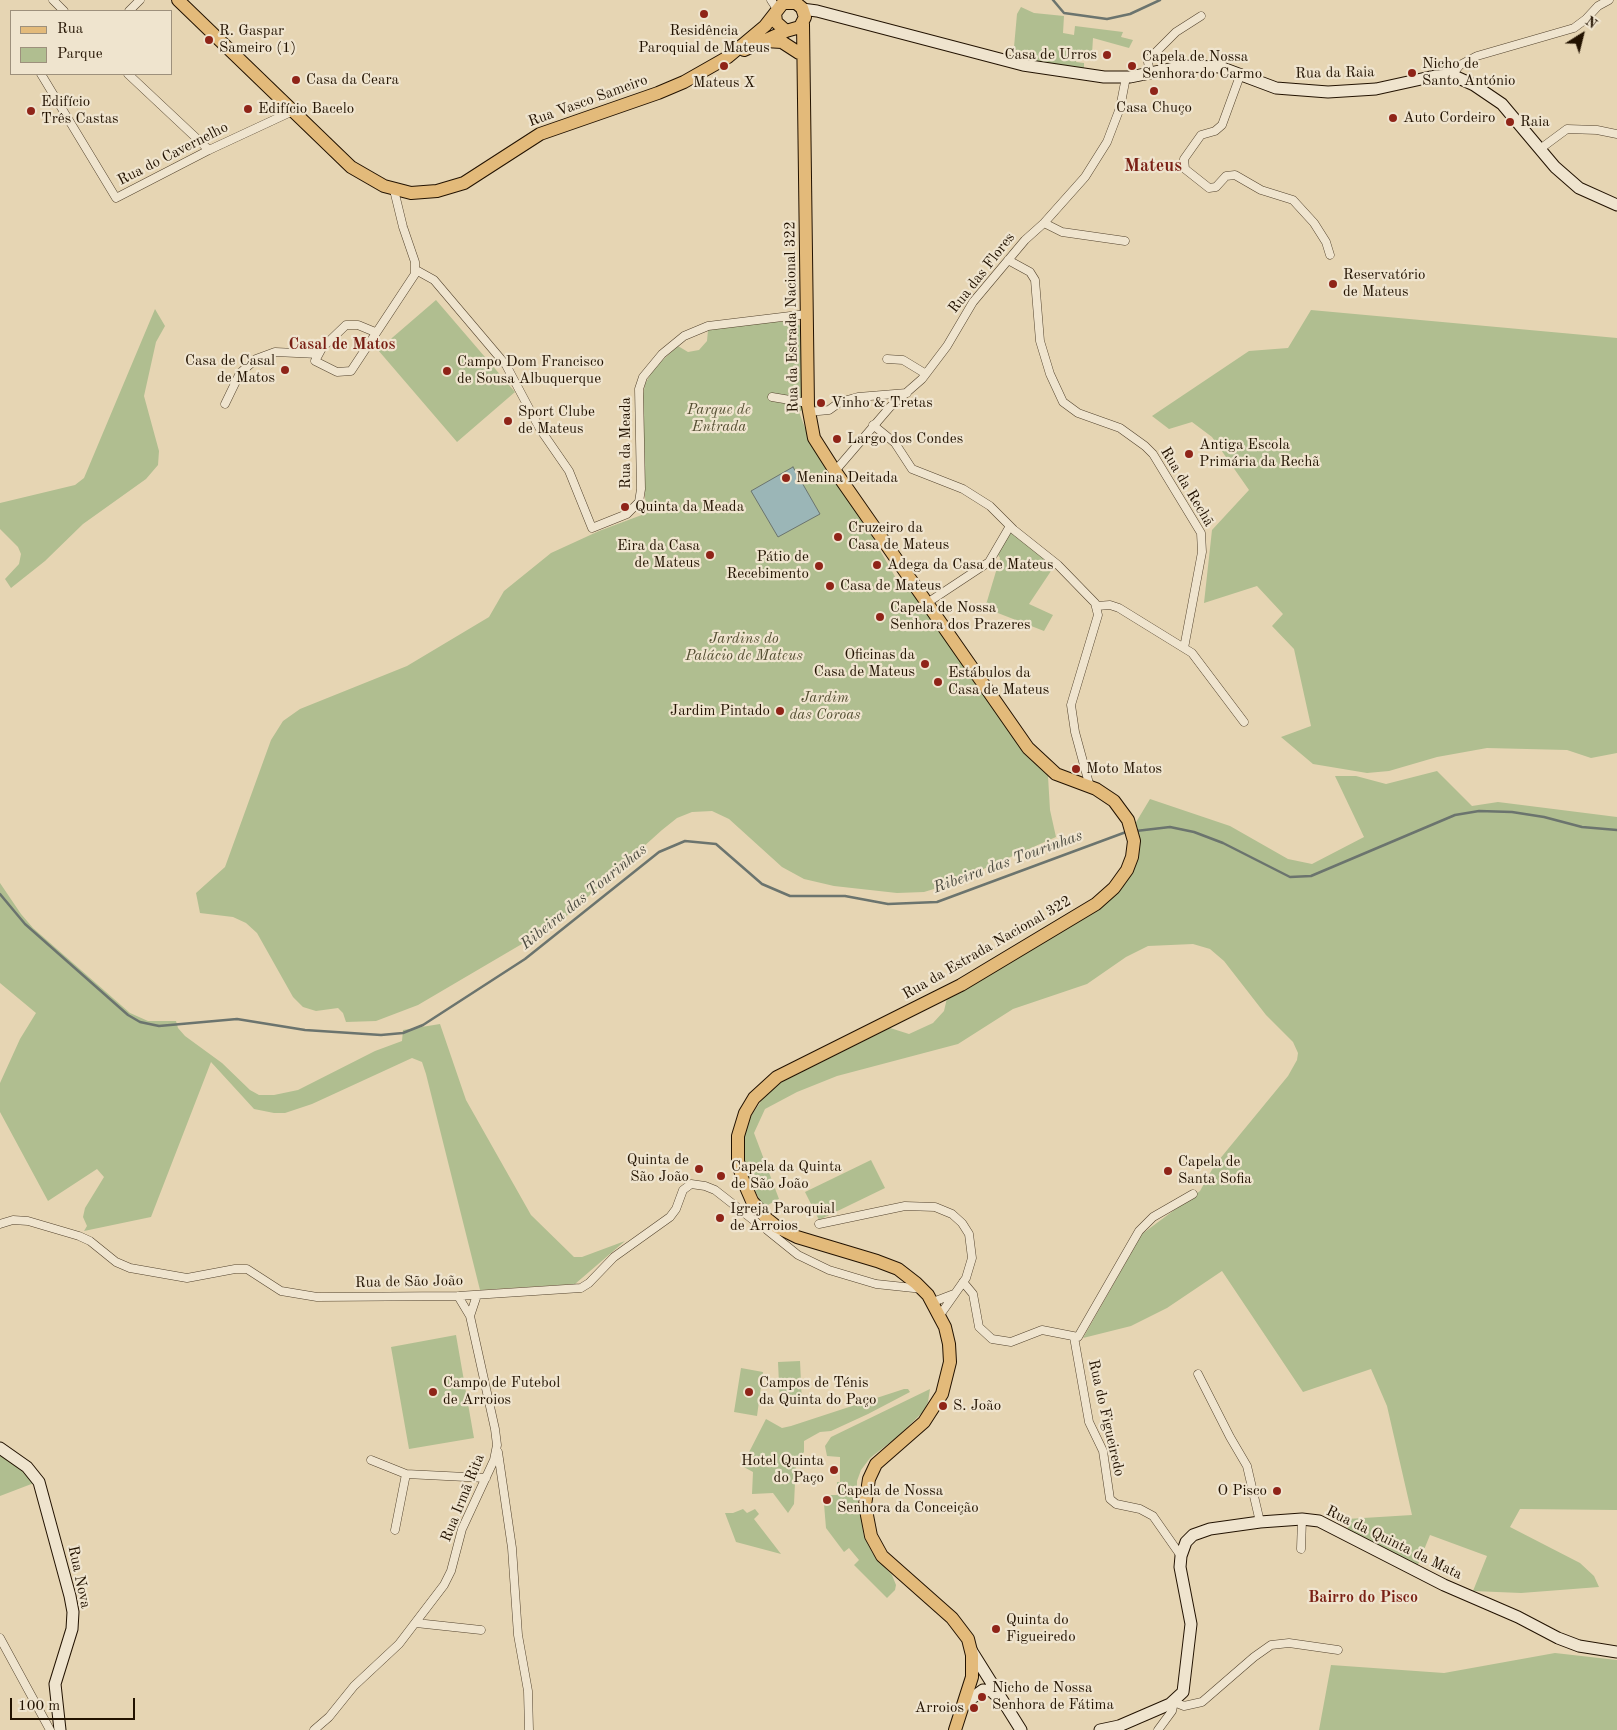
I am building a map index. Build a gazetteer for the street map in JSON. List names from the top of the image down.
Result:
{
  "streets": {
    "main road": ["Rua Vasco Sameiro", "Rua da Estrada Nacional 322"],
    "street": [
      "Rua da Raia",
      "Rua do Cavernelho",
      "Rua das Flores",
      "Rua da Meada",
      "Rua da Rechã",
      "Rua de São João",
      "Rua do Figueiredo",
      "Rua Irmã Rita",
      "Rua da Quinta da Mata",
      "Rua Nova"
    ]
  },
  "crossings": [
    ["Rua da Raia", "Rua das Flores"],
    ["Rua Vasco Sameiro", "Rua do Cavernelho"],
    ["Rua das Flores", "Rua da Estrada Nacional 322"],
    ["Rua das Flores", "Rua da Rechã"],
    ["Rua da Estrada Nacional 322", "Rua da Meada"],
    ["Rua da Estrada Nacional 322", "Rua de São João"],
    ["Rua do Figueiredo", "Rua da Quinta da Mata"]
  ],
  "districts": ["Mateus", "Casal de Matos", "Bairro do Pisco"],
  "water": ["Ribeira das Tourinhas"],
  "parks": ["Parque de Entrada", "Jardins do Palácio de Mateus", "Jardim das Coroas"],
  "places": [
    "Residência Paroquial de Mateus",
    "R. Gaspar Sameiro (1)",
    "Casa de Urros",
    "Mateus X",
    "Capela de Nossa Senhora do Carmo",
    "Nicho de Santo António",
    "Casa da Ceara",
    "Casa Chuço",
    "Edifício Bacelo",
    "Edifício Três Castas",
    "Auto Cordeiro",
    "Raia",
    "Reservatório de Mateus",
    "Casa de Casal de Matos",
    "Campo Dom Francisco de Sousa Albuquerque",
    "Vinho & Tretas",
    "Sport Clube de Mateus",
    "Largo dos Condes",
    "Antiga Escola Primária da Rechã",
    "Menina Deitada",
    "Quinta da Meada",
    "Cruzeiro da Casa de Mateus",
    "Eira da Casa de Mateus",
    "Adega da Casa de Mateus",
    "Pátio de Recebimento",
    "Casa de Mateus",
    "Capela de Nossa Senhora dos Prazeres",
    "Oficinas da Casa de Mateus",
    "Estábulos da Casa de Mateus",
    "Jardim Pintado",
    "Moto Matos",
    "Quinta de São João",
    "Capela de Santa Sofia",
    "Capela da Quinta de São João",
    "Igreja Paroquial de Arroios",
    "Campo de Futebol de Arroios",
    "Campos de Ténis da Quinta do Paço",
    "S. João",
    "Hotel Quinta do Paço",
    "O Pisco",
    "Capela de Nossa Senhora da Conceição",
    "Quinta do Figueiredo",
    "Nicho de Nossa Senhora de Fátima",
    "Arroios"
  ],
  "legend": ["Rua", "Parque"],
  "scale_bar": "100 m",
  "north": "top right"
}
